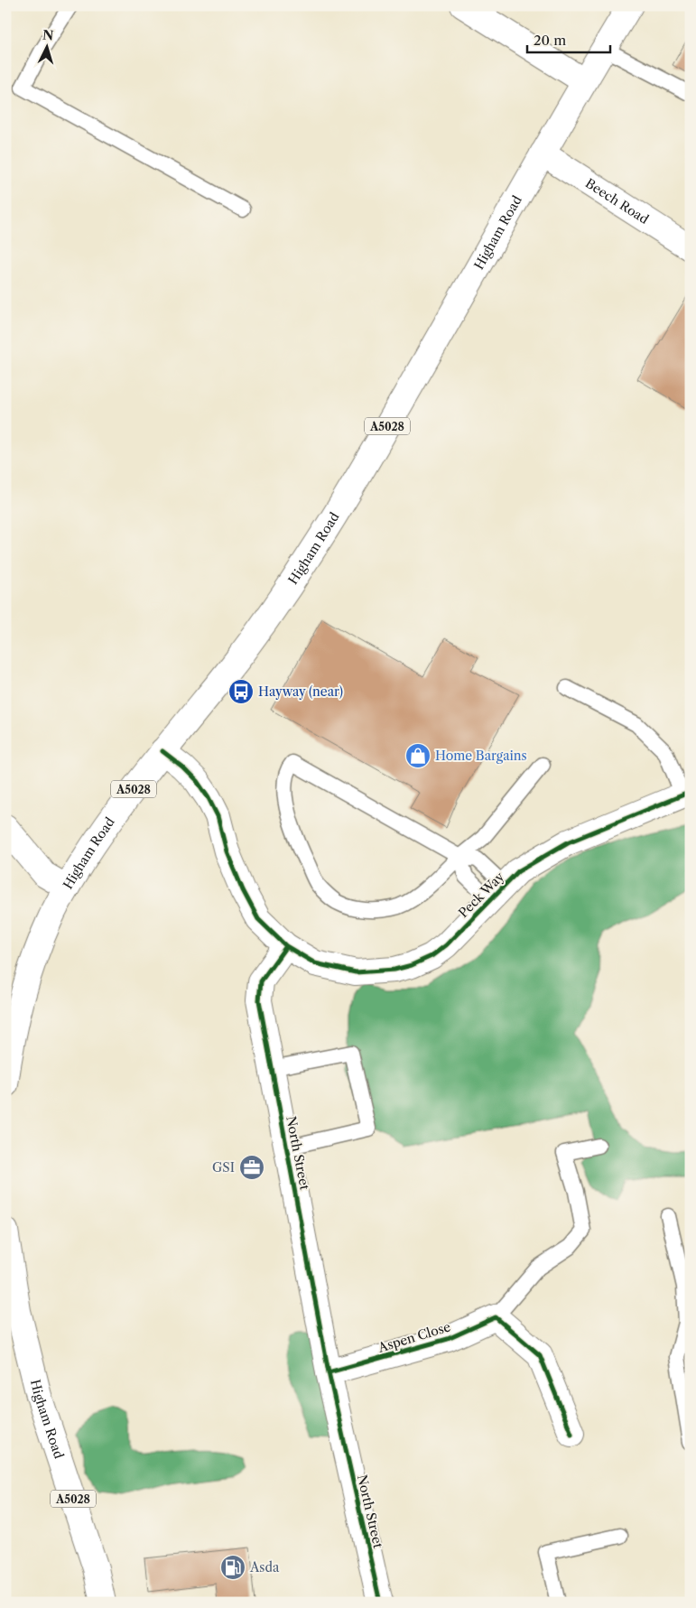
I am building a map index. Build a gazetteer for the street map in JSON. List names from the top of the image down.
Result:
{
  "streets": {
    "street": [
      "Beech Road",
      "Higham Road",
      "A5028",
      "Peck Way",
      "North Street",
      "Aspen Close"
    ]
  },
  "crossings": [
    ["Beech Road", "Higham Road"],
    ["Peck Way", "North Street"],
    ["North Street", "Aspen Close"]
  ],
  "places": {
    "bus stop": ["Hayway (near)"],
    "shop": ["Home Bargains"],
    "office": ["GSI"],
    "fuel station": ["Asda"]
  },
  "scale_bar": "20 m",
  "north": "top"
}
